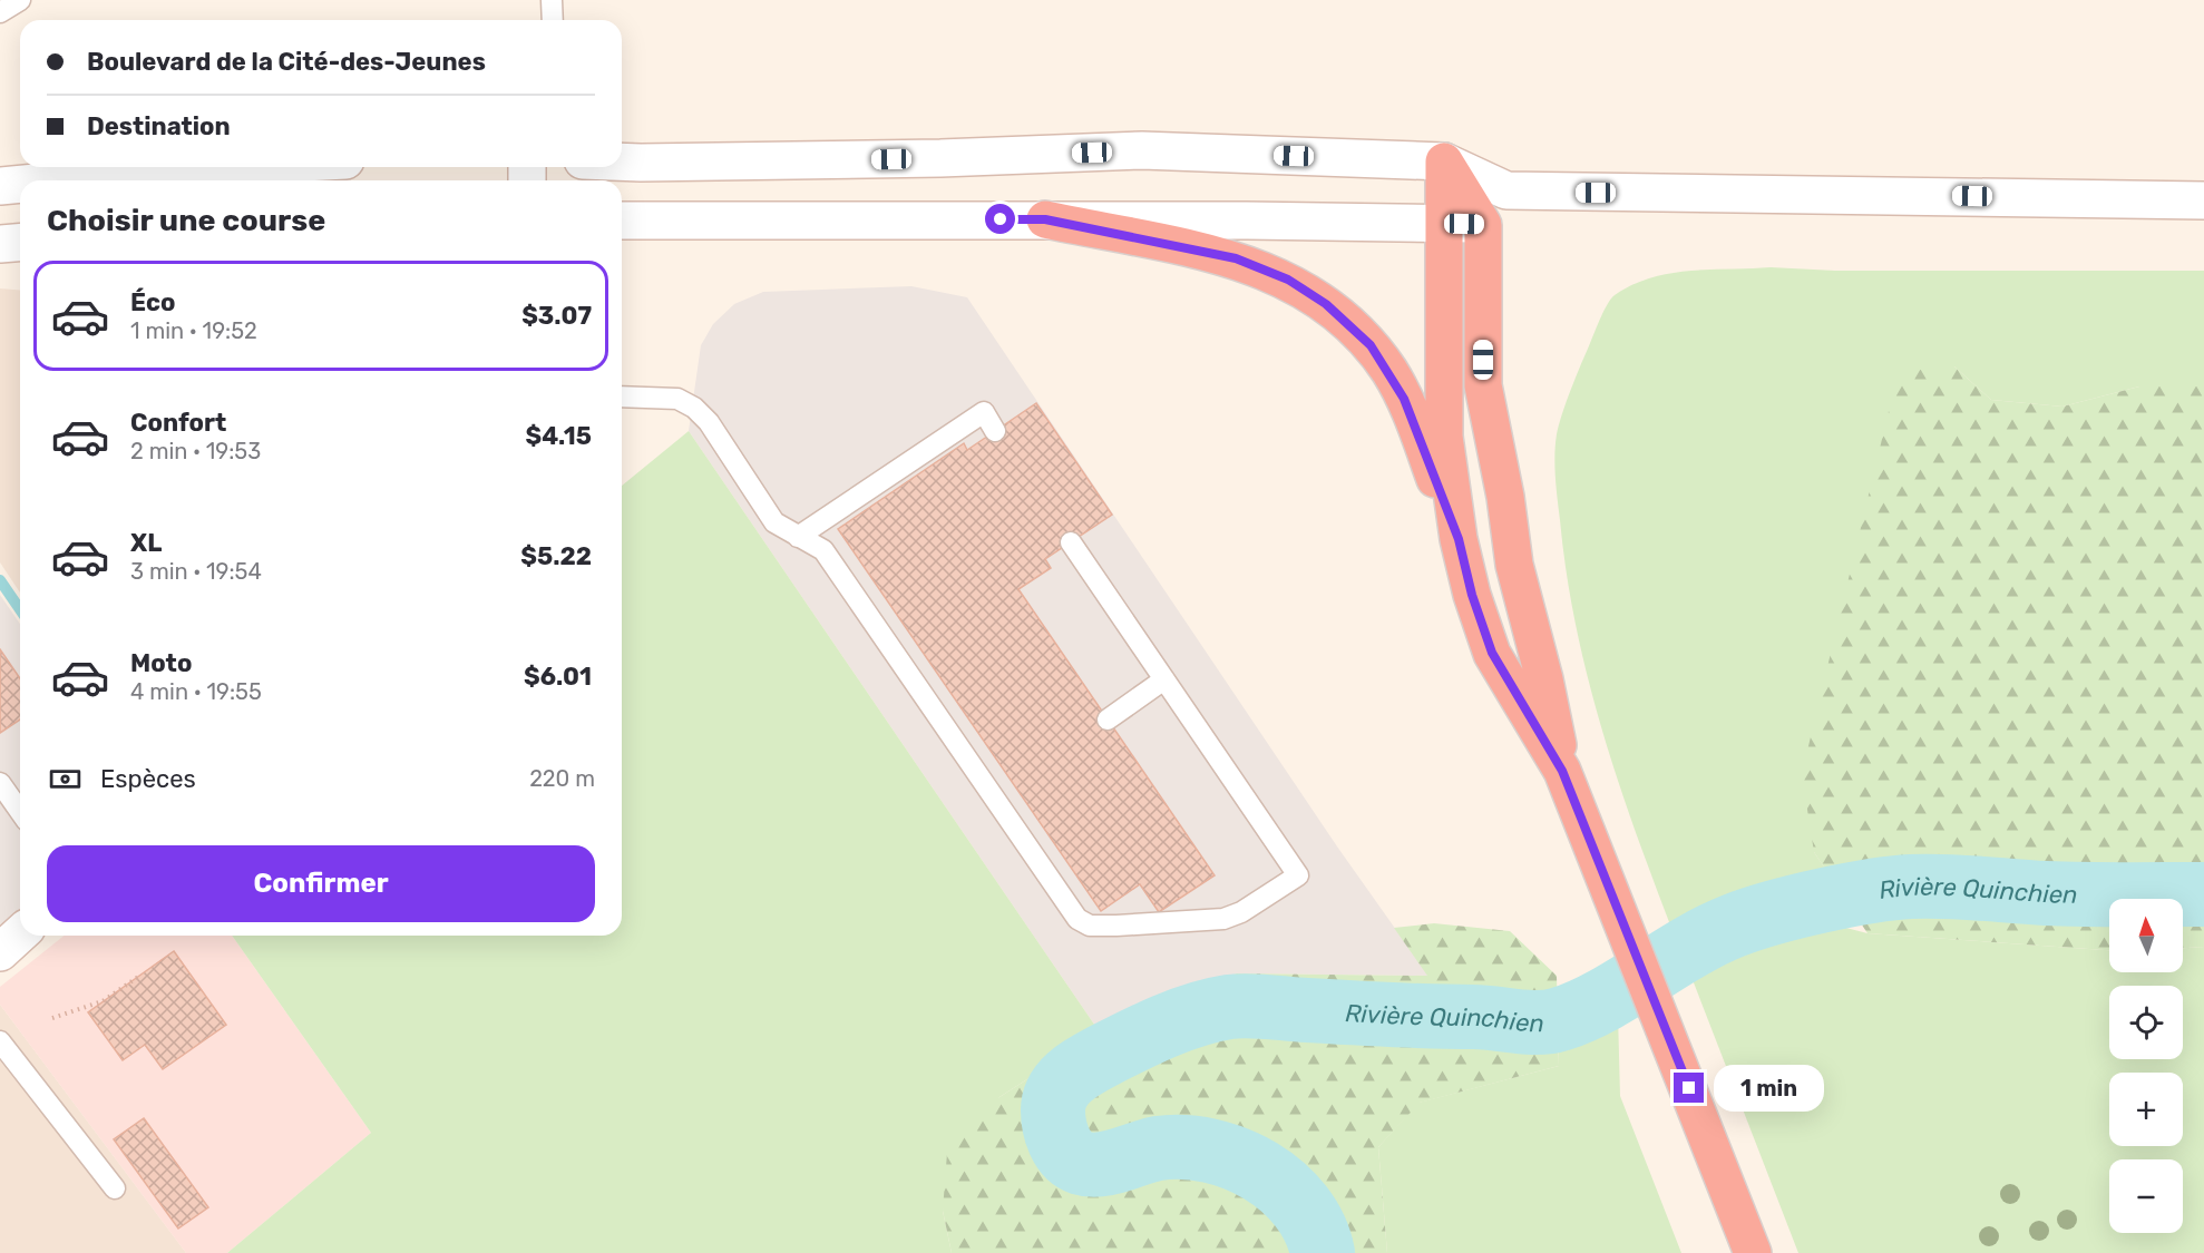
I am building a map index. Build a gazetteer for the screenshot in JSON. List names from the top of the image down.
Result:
{
  "water": ["Rivière Quinchien"],
  "north": "top",
  "page": {
    "banner": ["Boulevard de la Cité-des-Jeunes", "Destination"],
    "heading": "Choisir une course",
    "list": [
      {
        "name": "Éco",
        "note": "1 min · 19:52",
        "value": "$3.07"
      },
      {
        "name": "Confort",
        "note": "2 min · 19:53",
        "value": "$4.15"
      },
      {
        "name": "XL",
        "note": "3 min · 19:54",
        "value": "$5.22"
      },
      {
        "name": "Moto",
        "note": "4 min · 19:55",
        "value": "$6.01"
      }
    ],
    "pay": ["Espèces", "220 m"],
    "buttons": "Confirmer",
    "map_buttons": ["+", "−"],
    "bubble": "1 min"
  }
}
